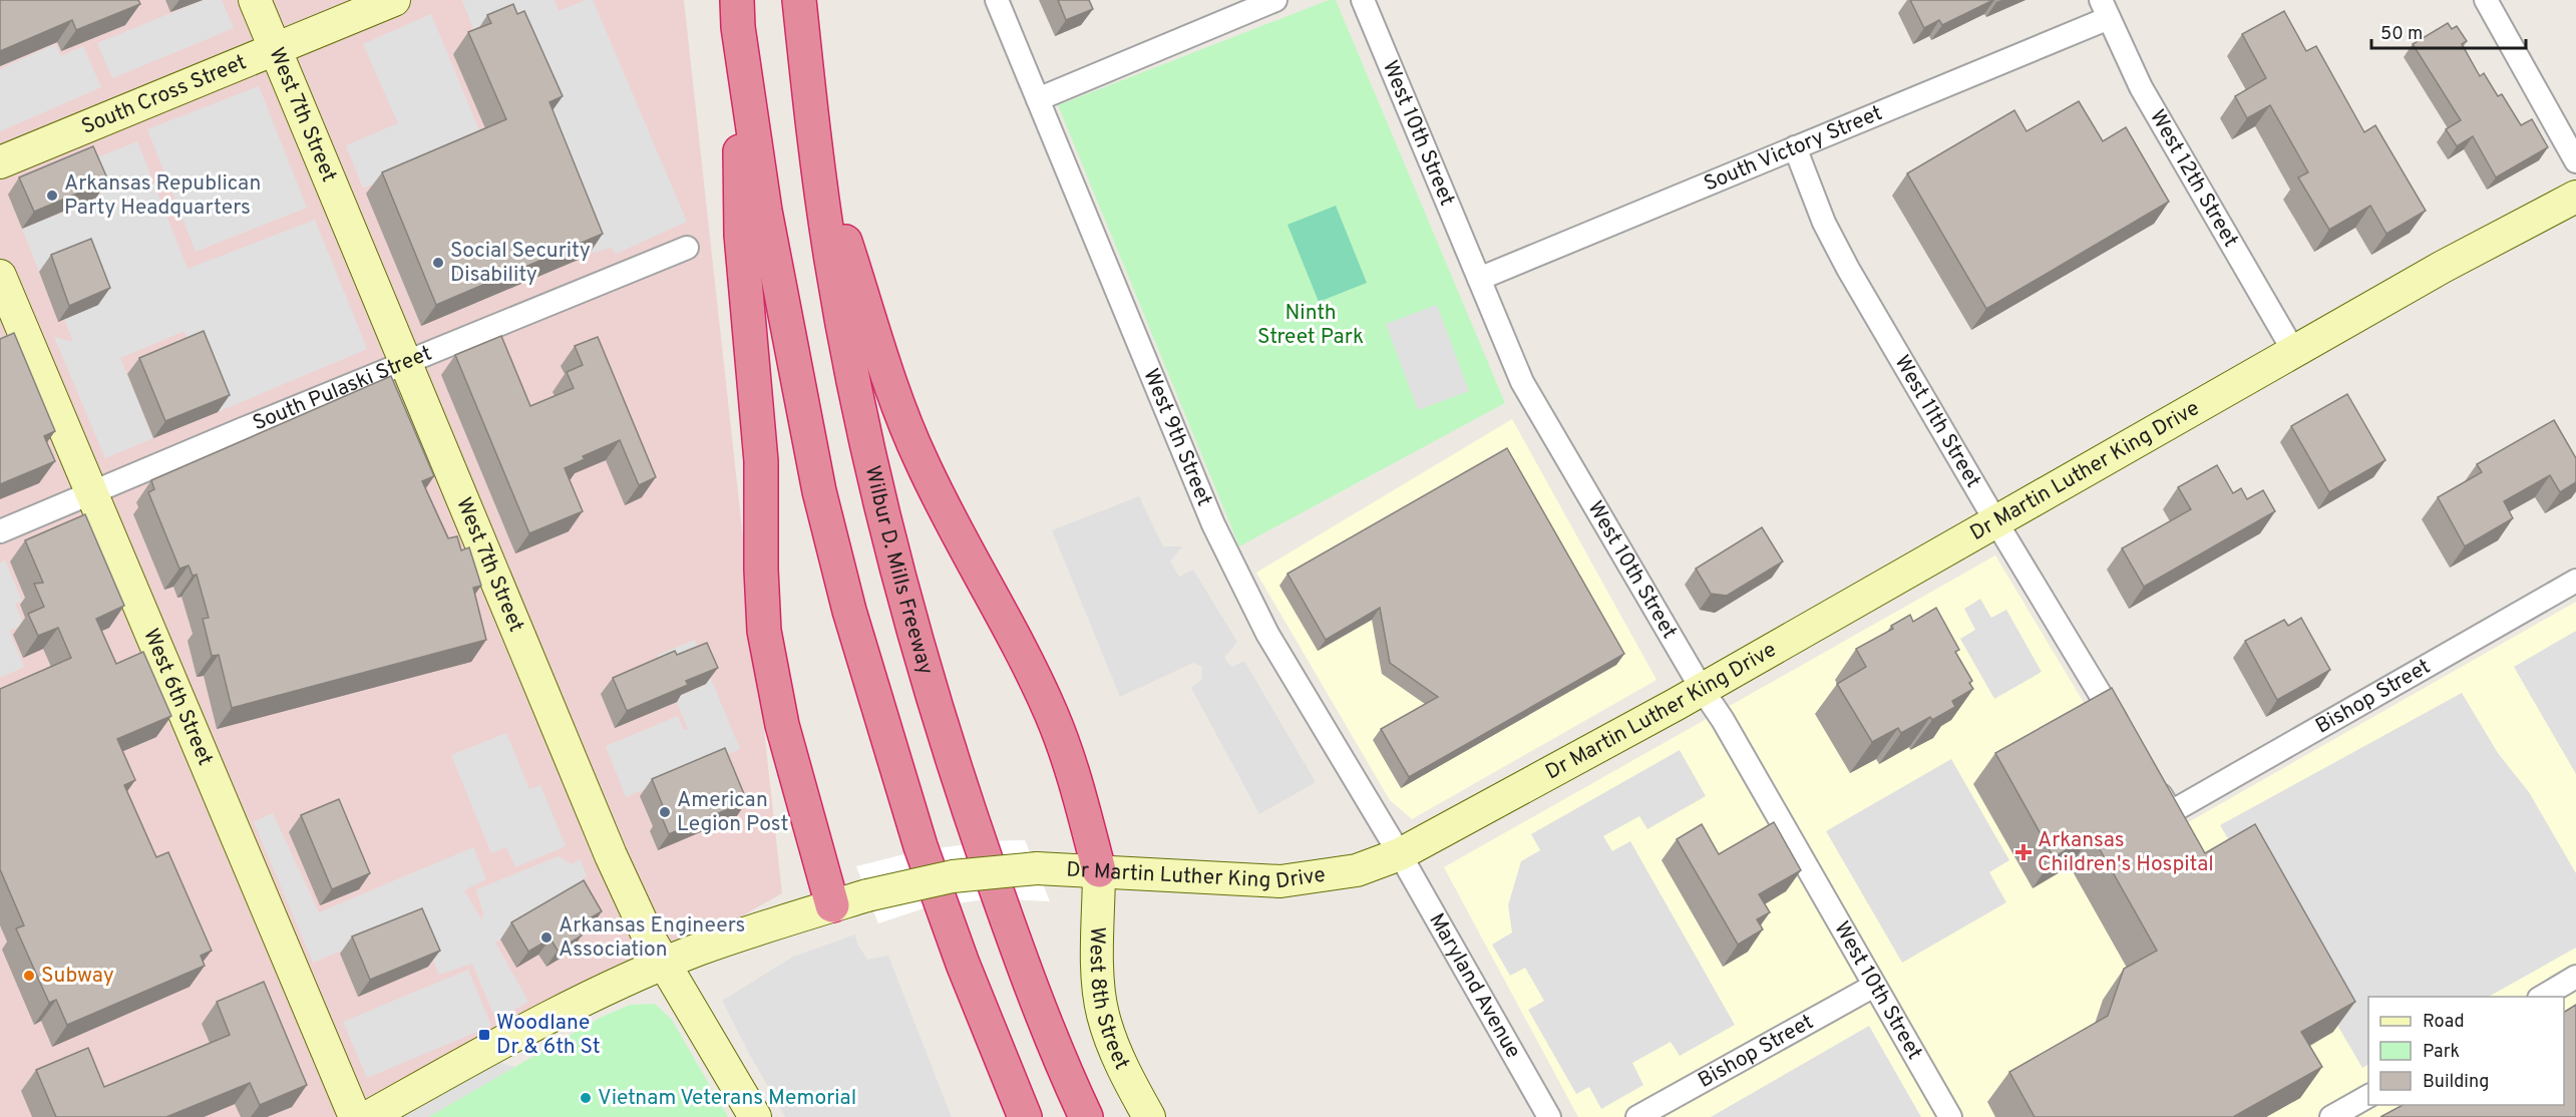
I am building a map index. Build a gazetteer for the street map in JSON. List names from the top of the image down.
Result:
{
  "streets": {
    "highway": ["Wilbur D. Mills Freeway"],
    "street": [
      "South Cross Street",
      "West 7th Street",
      "West 10th Street",
      "South Victory Street",
      "West 12th Street",
      "South Pulaski Street",
      "West 11th Street",
      "West 9th Street",
      "Dr Martin Luther King Drive",
      "West 6th Street",
      "Bishop Street",
      "Maryland Avenue",
      "West 8th Street"
    ]
  },
  "crossings": [
    ["South Cross Street", "West 7th Street"],
    ["West 7th Street", "South Pulaski Street"],
    ["West 7th Street", "Dr Martin Luther King Drive"],
    ["West 10th Street", "South Victory Street"],
    ["West 10th Street", "Dr Martin Luther King Drive"],
    ["West 10th Street", "Bishop Street"],
    ["South Victory Street", "West 12th Street"],
    ["South Victory Street", "West 11th Street"],
    ["West 12th Street", "Dr Martin Luther King Drive"],
    ["South Pulaski Street", "West 6th Street"],
    ["West 11th Street", "Dr Martin Luther King Drive"],
    ["West 9th Street", "Dr Martin Luther King Drive"],
    ["West 9th Street", "Maryland Avenue"],
    ["Dr Martin Luther King Drive", "Maryland Avenue"],
    ["Dr Martin Luther King Drive", "West 8th Street"]
  ],
  "parks": ["Ninth Street Park"],
  "places": {
    "other": [
      "Arkansas Republican Party Headquarters",
      "Social Security Disability",
      "American Legion Post",
      "Arkansas Engineers Association",
      "Subway",
      "Vietnam Veterans Memorial"
    ],
    "health": ["Arkansas Children's Hospital"],
    "transit": ["Woodlane Dr & 6th St"]
  },
  "legend": ["Road", "Park", "Building"],
  "scale_bar": "50 m"
}
